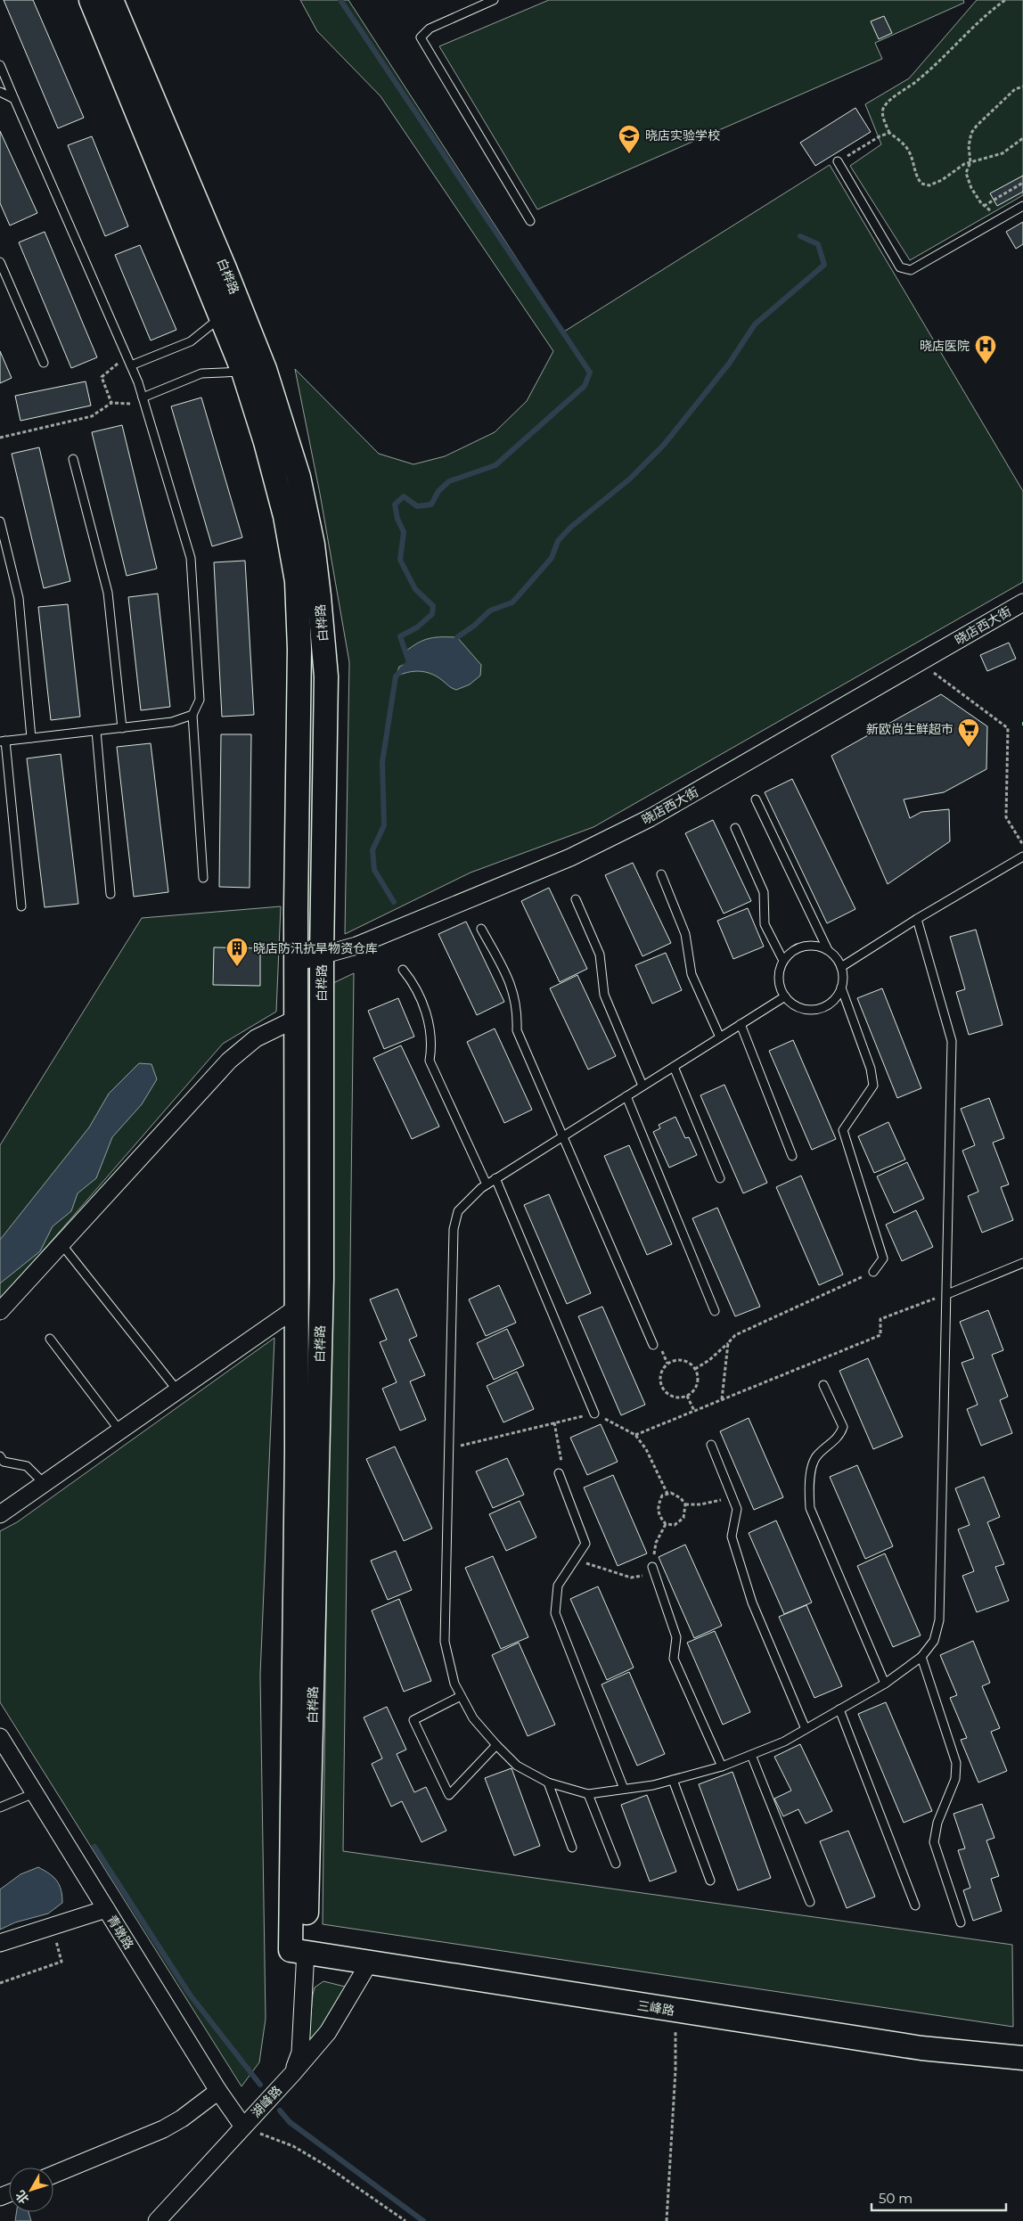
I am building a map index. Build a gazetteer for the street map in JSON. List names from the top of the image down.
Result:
{
  "streets": {
    "street": [
      "白桦路",
      "晓店西大街",
      "青墩路",
      "三峰路",
      "湖峰路"
    ]
  },
  "crossings": [
    ["白桦路", "晓店西大街"],
    ["白桦路", "三峰路"],
    ["白桦路", "湖峰路"],
    ["青墩路", "湖峰路"],
    ["三峰路", "湖峰路"]
  ],
  "places": {
    "school or university": ["晓店实验学校"],
    "hospital": ["晓店医院"],
    "supermarket": ["新欧尚生鲜超市"],
    "building": ["晓店防汛抗旱物资仓库"]
  },
  "scale_bar": "50 m",
  "north": "bottom left"
}
